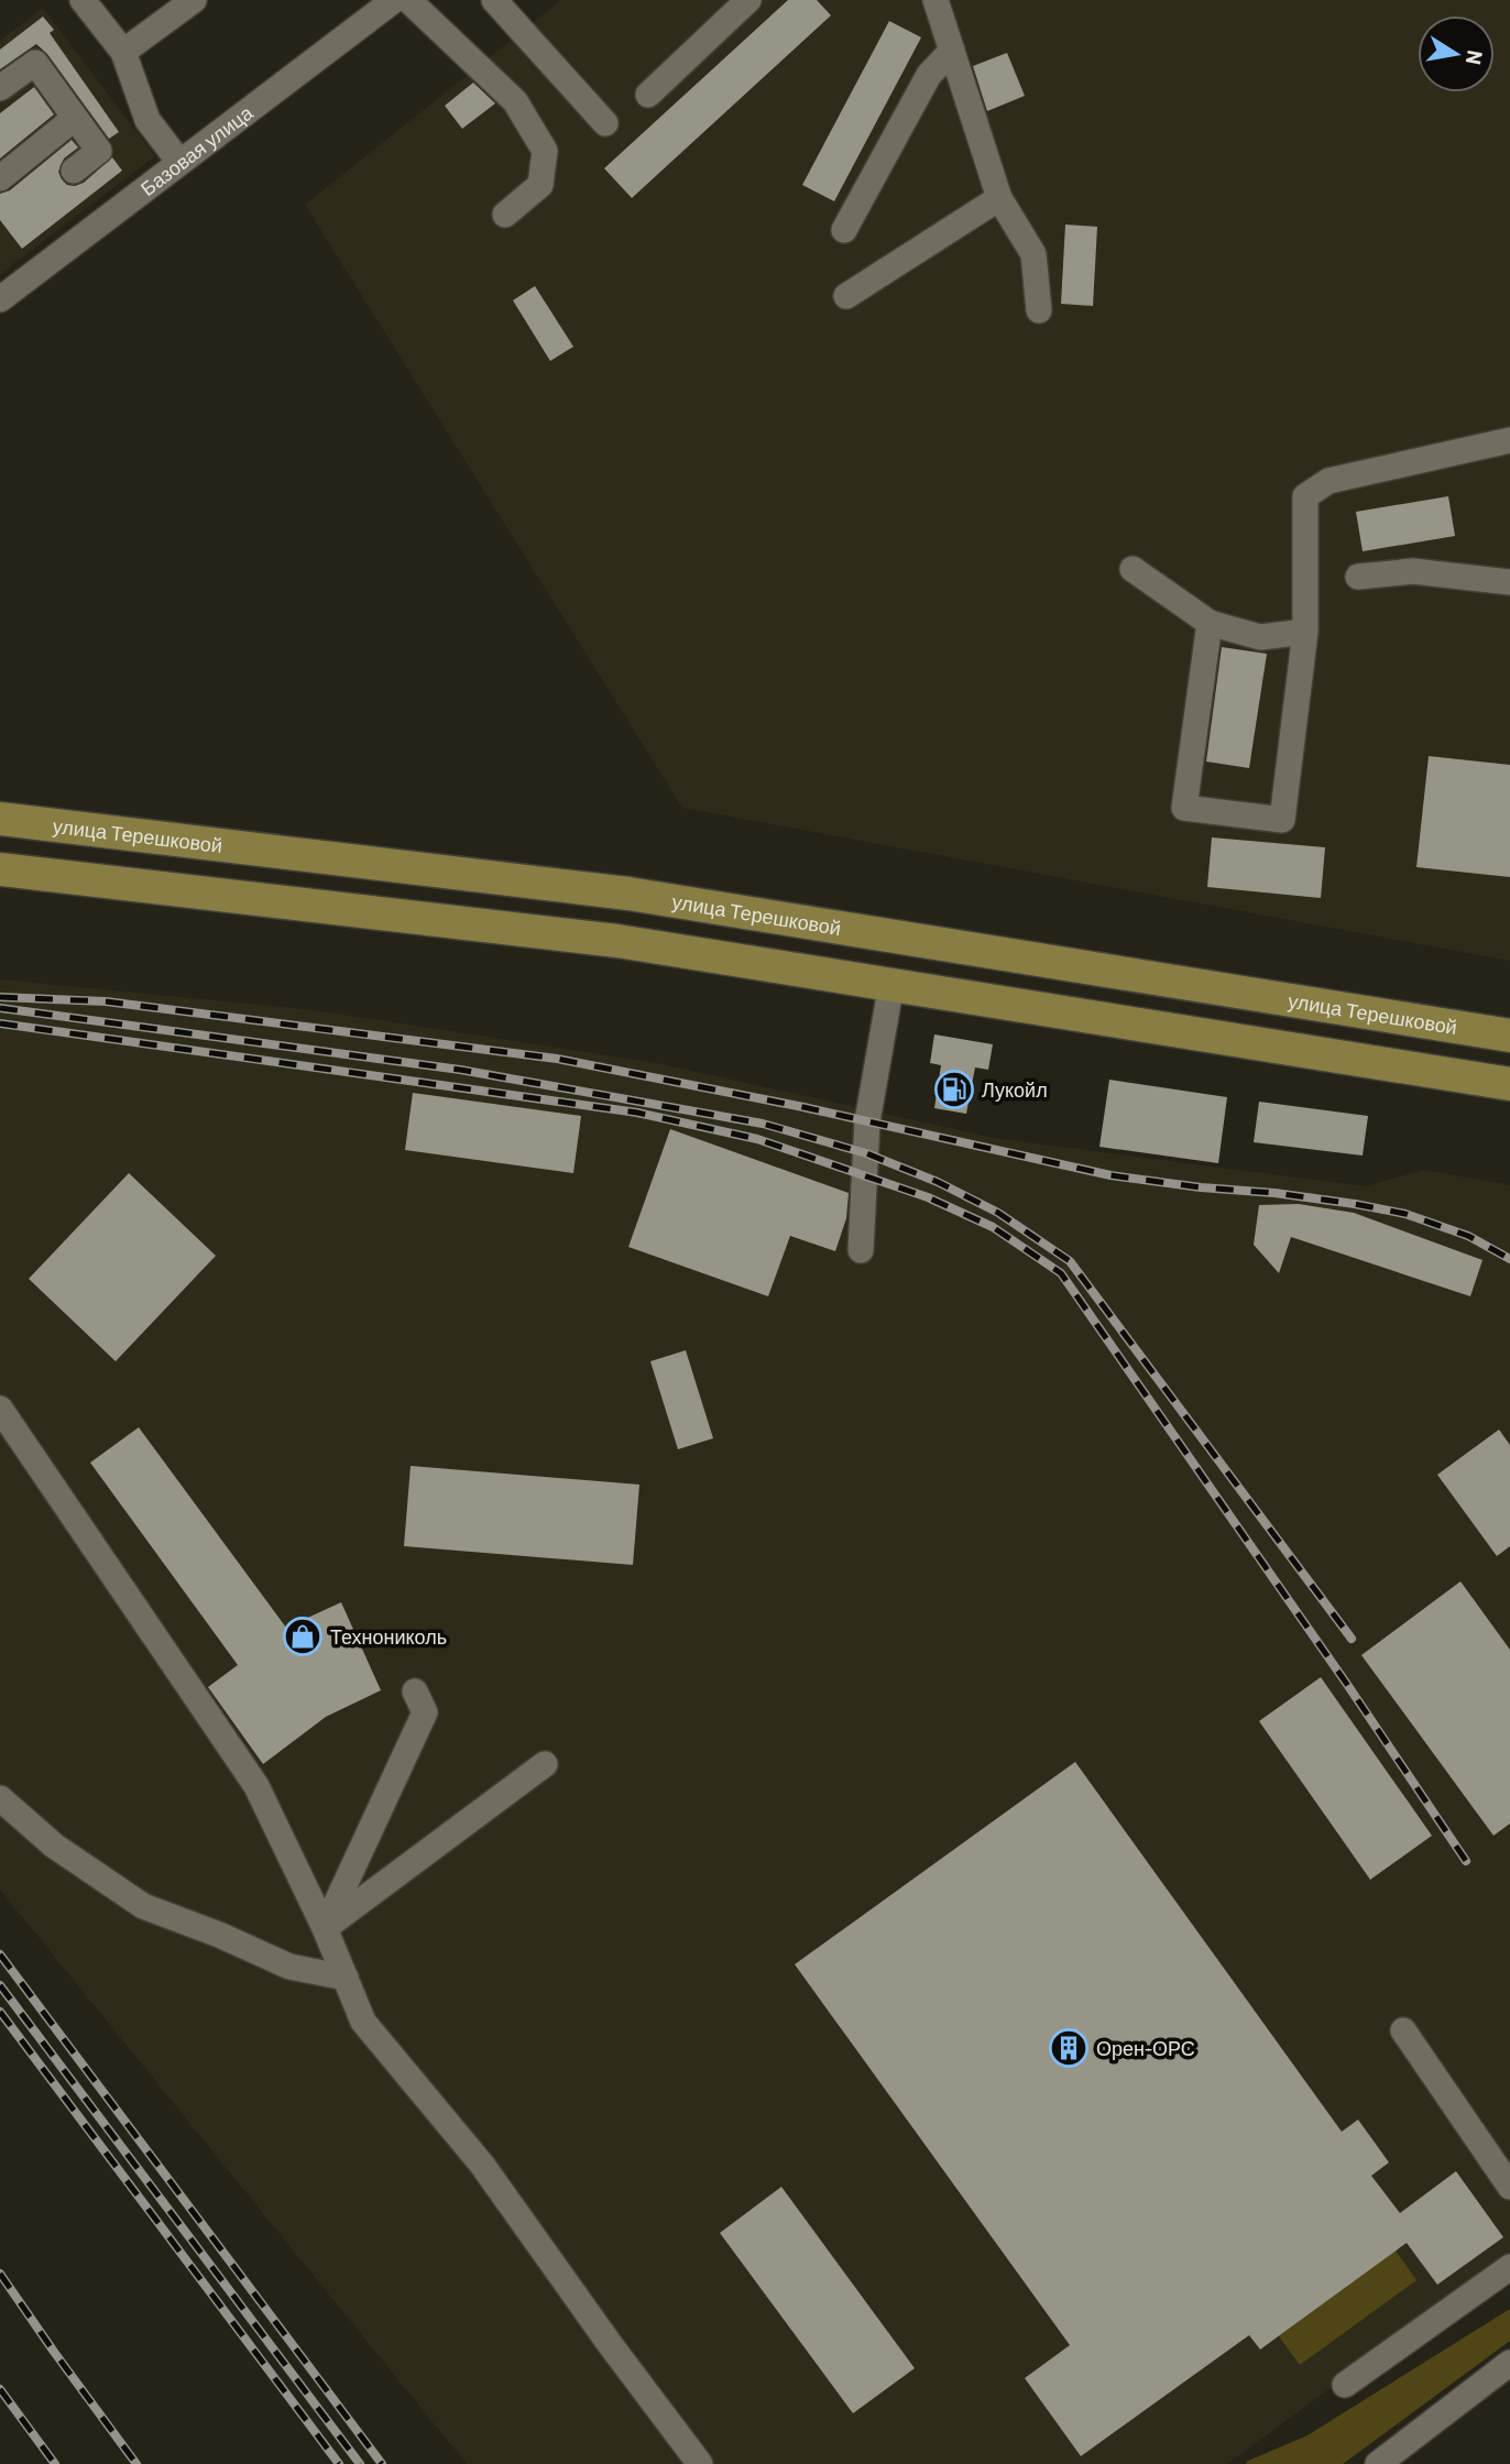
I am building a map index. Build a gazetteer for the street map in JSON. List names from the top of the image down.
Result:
{
  "streets": {
    "main road": ["улица Терешковой"],
    "street": ["Базовая улица"]
  },
  "places": {
    "fuel station": ["Лукойл"],
    "shop": ["Технониколь"],
    "building": ["Орен-ОРС"]
  },
  "north": "right"
}
